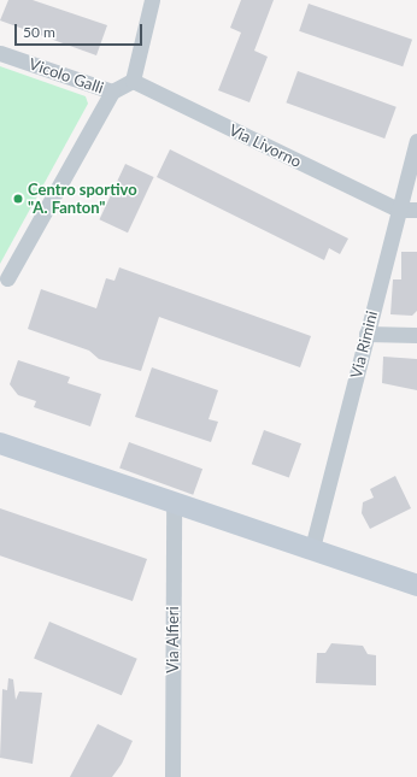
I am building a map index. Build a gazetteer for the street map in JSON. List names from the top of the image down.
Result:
{
  "streets": {
    "street": [
      "Vicolo Galli",
      "Via Livorno",
      "Via Rimini",
      "Via Alfieri"
    ]
  },
  "crossings": [
    ["Vicolo Galli", "Via Livorno"],
    ["Via Livorno", "Via Rimini"]
  ],
  "places": ["Centro sportivo \"A. Fanton\""],
  "scale_bar": "50 m"
}
